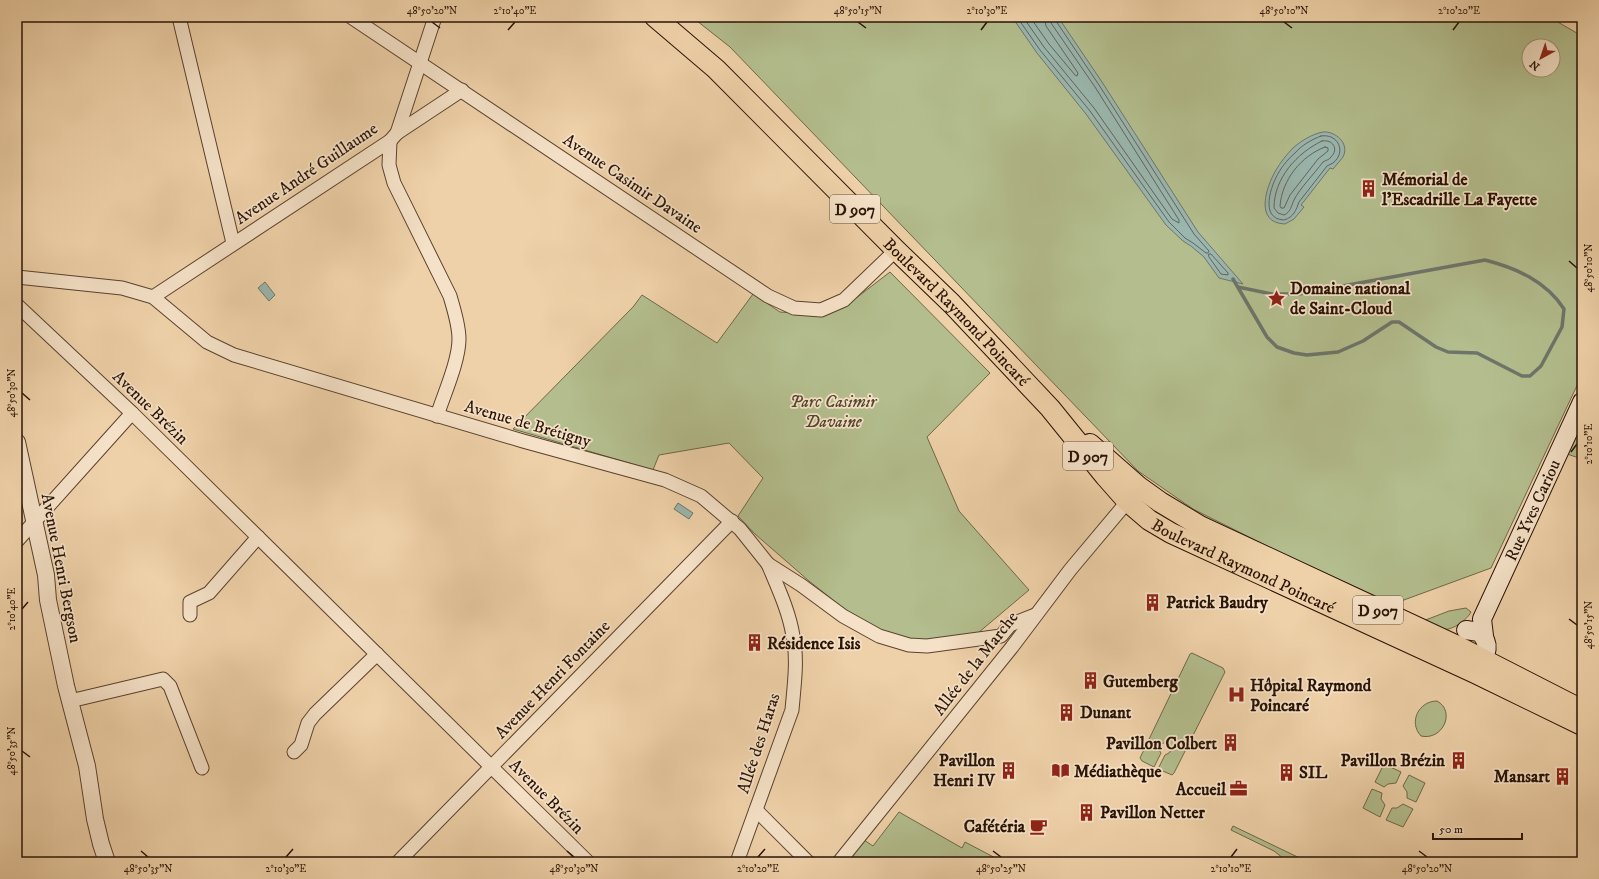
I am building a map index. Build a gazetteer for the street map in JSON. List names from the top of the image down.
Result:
{
  "streets": {
    "main road": ["D 907", "Boulevard Raymond Poincaré", "Rue Yves Cariou"],
    "street": [
      "Avenue André Guillaume",
      "Avenue Casimir Davaine",
      "Avenue Brézin",
      "Avenue de Brétigny",
      "Avenue Henri Bergson",
      "Allée de la Marche",
      "Avenue Henri Fontaine",
      "Allée des Haras"
    ]
  },
  "crossings": [
    ["Avenue André Guillaume", "Avenue Casimir Davaine"],
    ["Avenue André Guillaume", "Avenue de Brétigny"],
    ["Avenue Casimir Davaine", "Boulevard Raymond Poincaré"],
    ["D 907", "Boulevard Raymond Poincaré"],
    ["D 907", "Rue Yves Cariou"],
    ["Boulevard Raymond Poincaré", "Allée de la Marche"],
    ["Avenue Brézin", "Avenue Henri Fontaine"],
    ["Avenue de Brétigny", "Avenue Henri Fontaine"],
    ["Avenue de Brétigny", "Allée des Haras"]
  ],
  "parks": ["Parc Casimir Davaine"],
  "places": {
    "building": [
      "Mémorial de l'Escadrille La Fayette",
      "Patrick Baudry",
      "Résidence Isis",
      "Gutemberg",
      "Dunant",
      "Pavillon Colbert",
      "Pavillon Brézin",
      "Pavillon Henri IV",
      "SIL",
      "Mansart",
      "Pavillon Netter"
    ],
    "place": ["Domaine national de Saint-Cloud"],
    "hospital": ["Hôpital Raymond Poincaré"],
    "library": ["Médiathèque"],
    "office": ["Accueil"],
    "cafe": ["Cafétéria"]
  },
  "scale_bar": "50 m",
  "north": "bottom left",
  "coordinates": [
    "48°50'20\"N",
    "2°10'40\"E",
    "48°50'15\"N",
    "2°10'30\"E",
    "48°50'10\"N",
    "2°10'20\"E",
    "48°50'30\"N",
    "2°10'10\"E",
    "48°50'35\"N",
    "48°50'25\"N"
  ]
}
